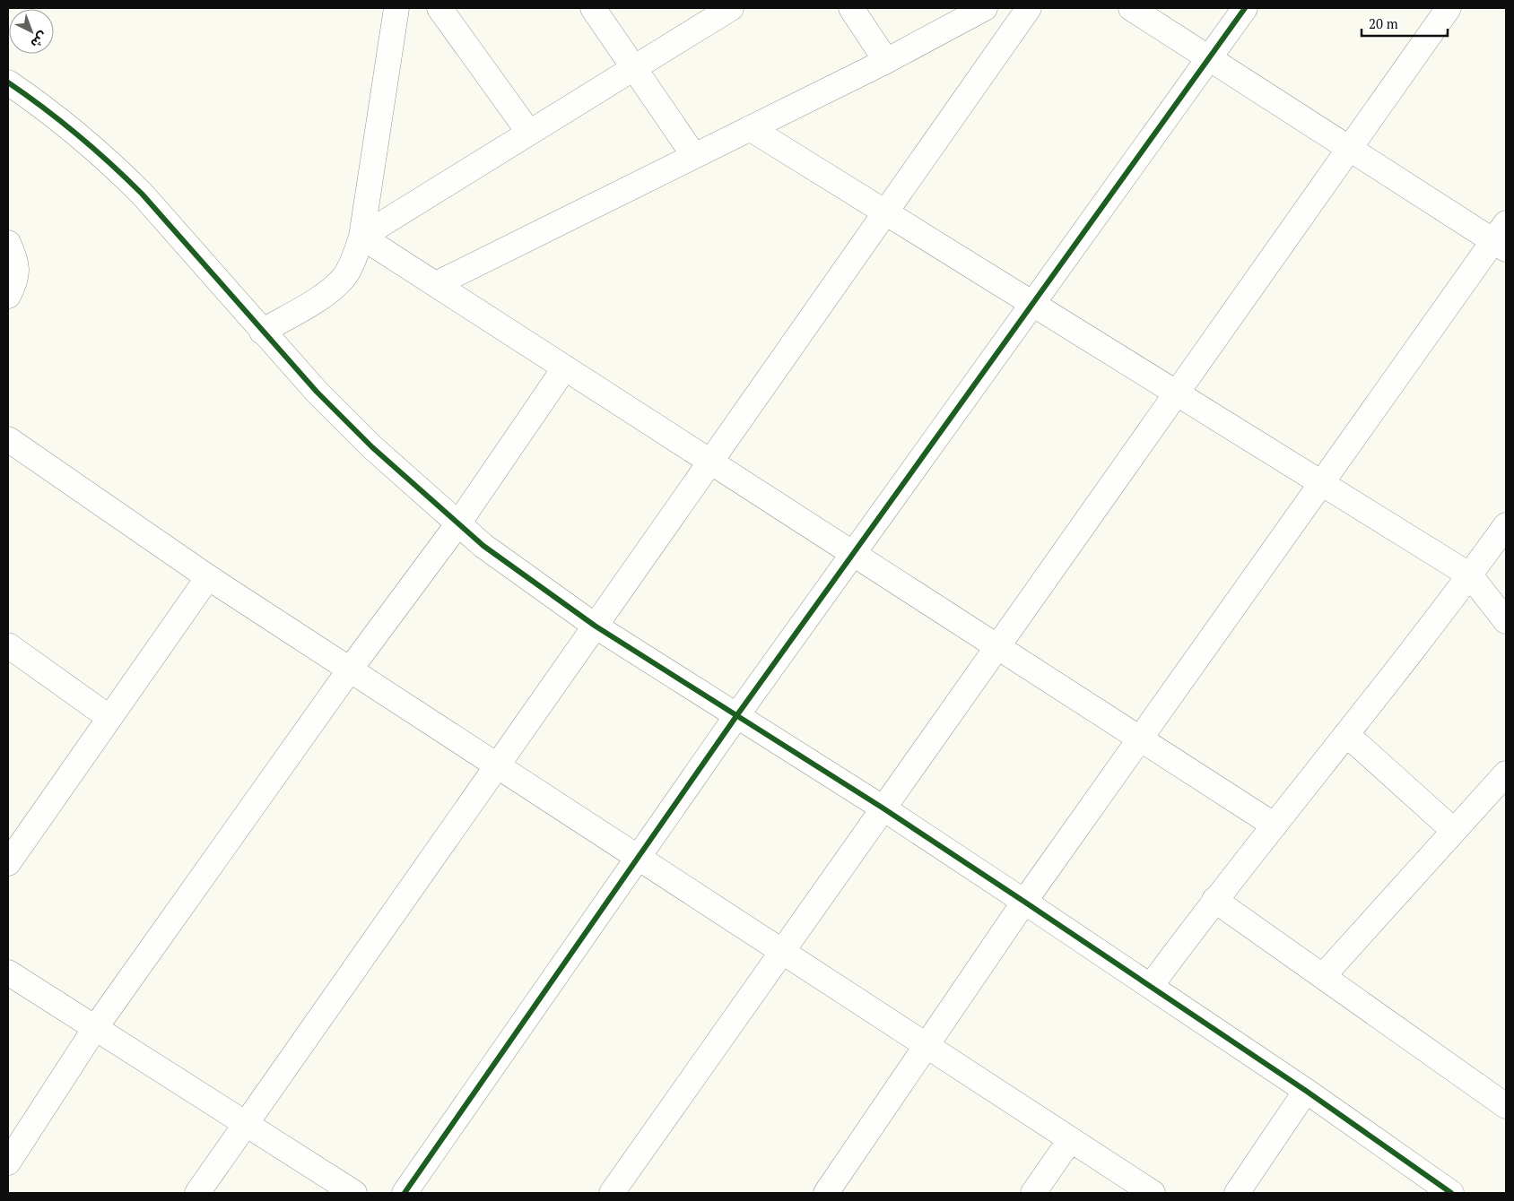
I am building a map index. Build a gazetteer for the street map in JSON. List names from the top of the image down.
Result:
{
  "scale_bar": "20 m",
  "north": "bottom right"
}
